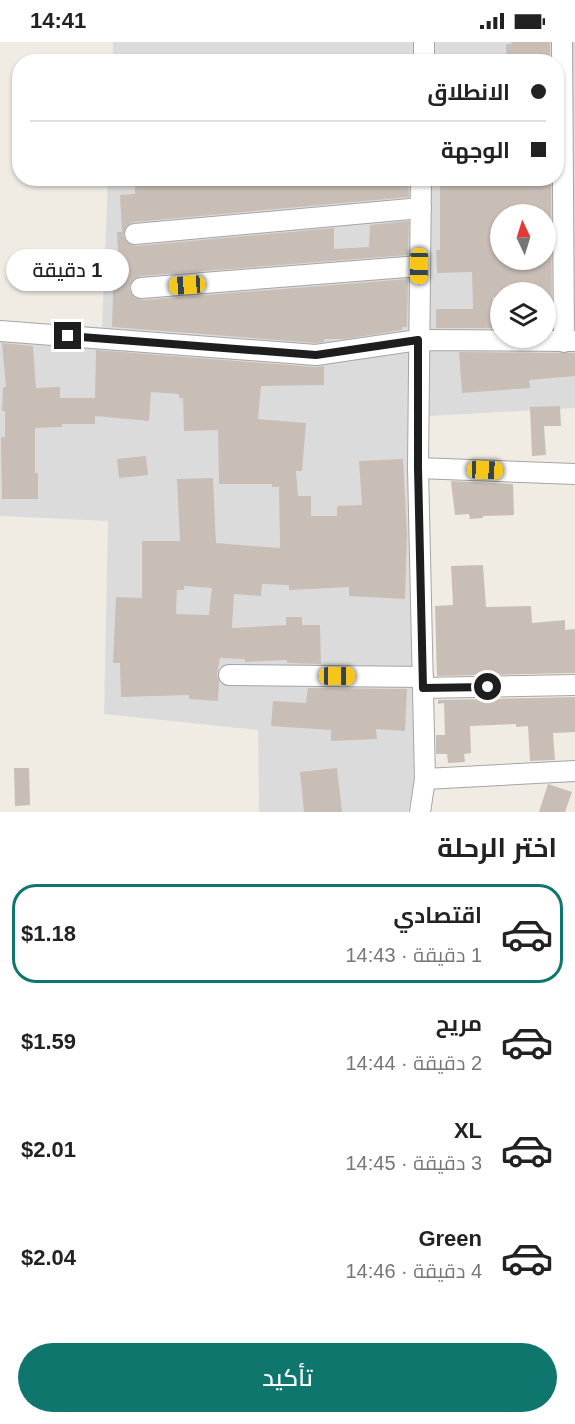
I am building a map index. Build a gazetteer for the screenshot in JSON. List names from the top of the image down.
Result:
{
  "north": "top",
  "page": {
    "status": "14:41",
    "banner": ["الانطلاق", "الوجهة"],
    "bubble": "1 دقيقة",
    "heading": "اختر الرحلة",
    "list": [
      {
        "name": "اقتصادي",
        "note": "1 دقيقة · 14:43",
        "value": "$1.18"
      },
      {
        "name": "مريح",
        "note": "2 دقيقة · 14:44",
        "value": "$1.59"
      },
      {
        "name": "XL",
        "note": "3 دقيقة · 14:45",
        "value": "$2.01"
      },
      {
        "name": "Green",
        "note": "4 دقيقة · 14:46",
        "value": "$2.04"
      }
    ],
    "buttons": "تأكيد"
  }
}
